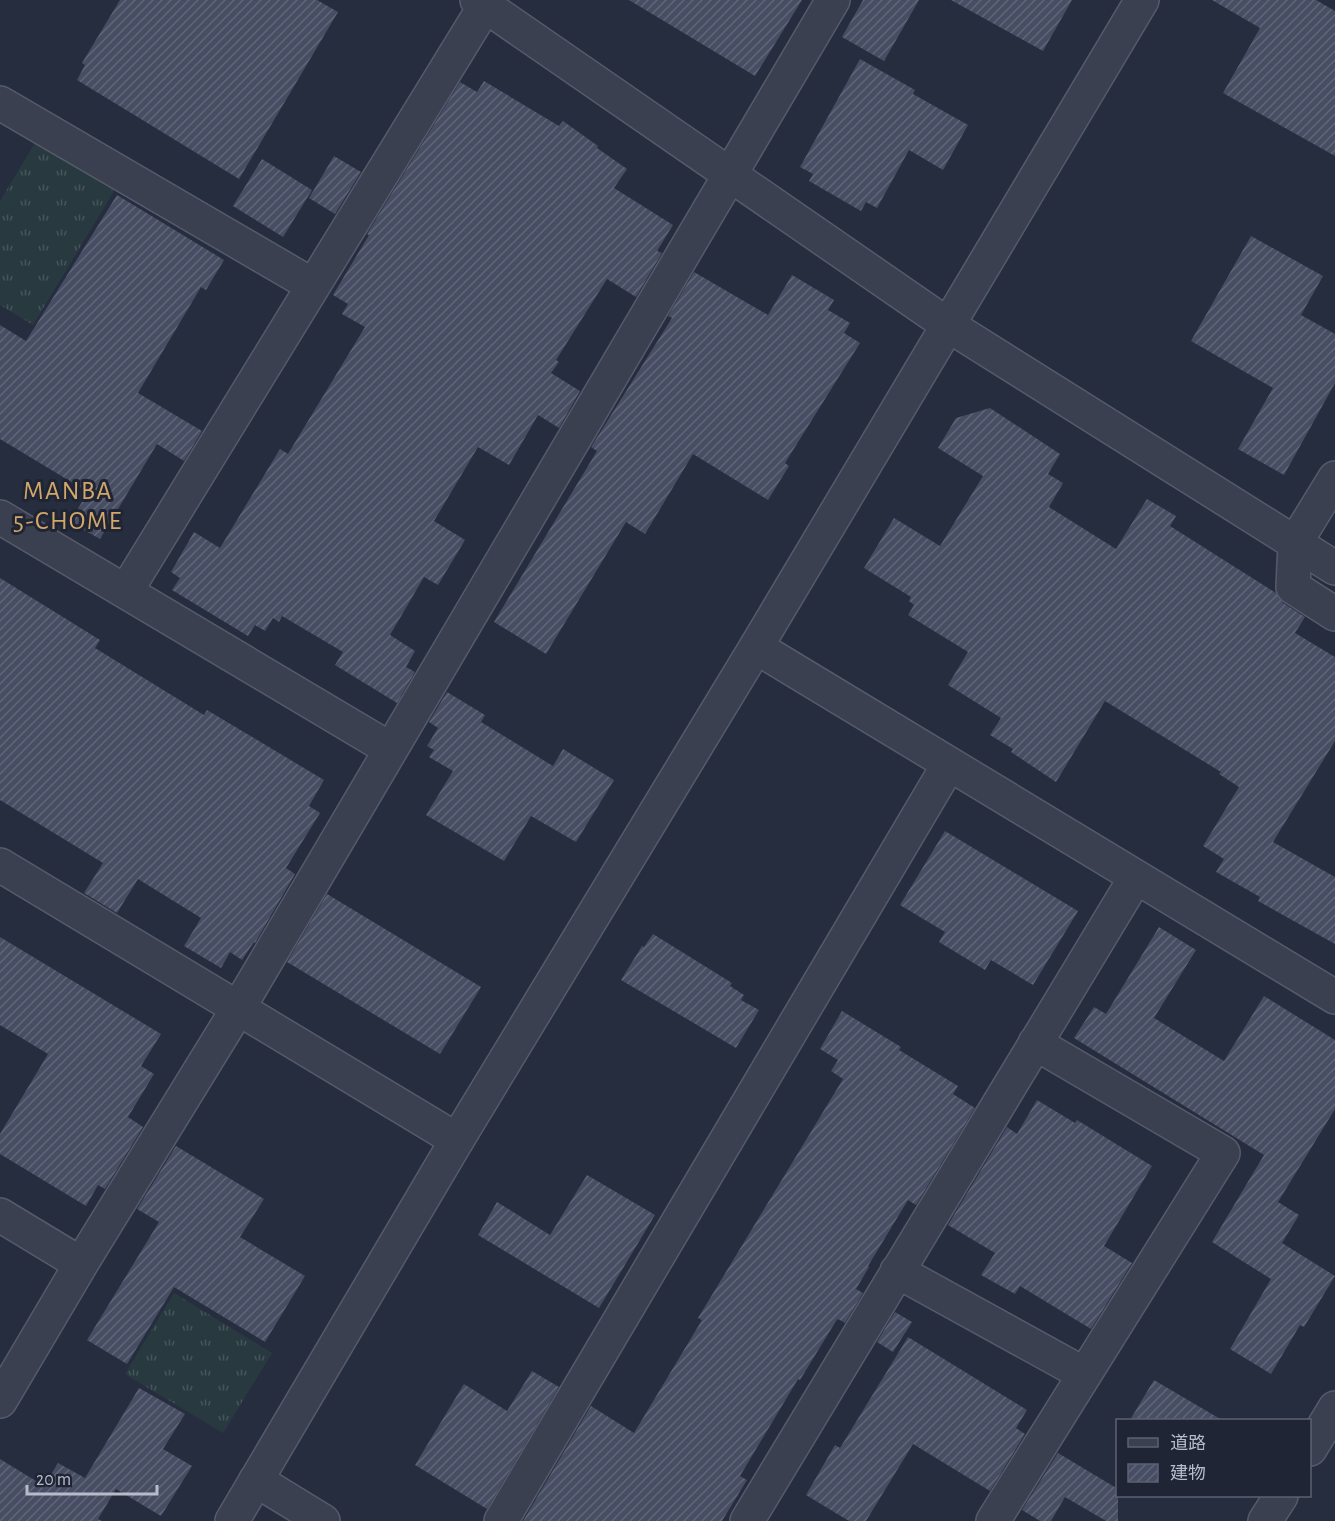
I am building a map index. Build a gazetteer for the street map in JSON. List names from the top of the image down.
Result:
{
  "districts": ["MANBA 5-CHOME"],
  "legend": ["道路", "建物"],
  "scale_bar": "20 m"
}
